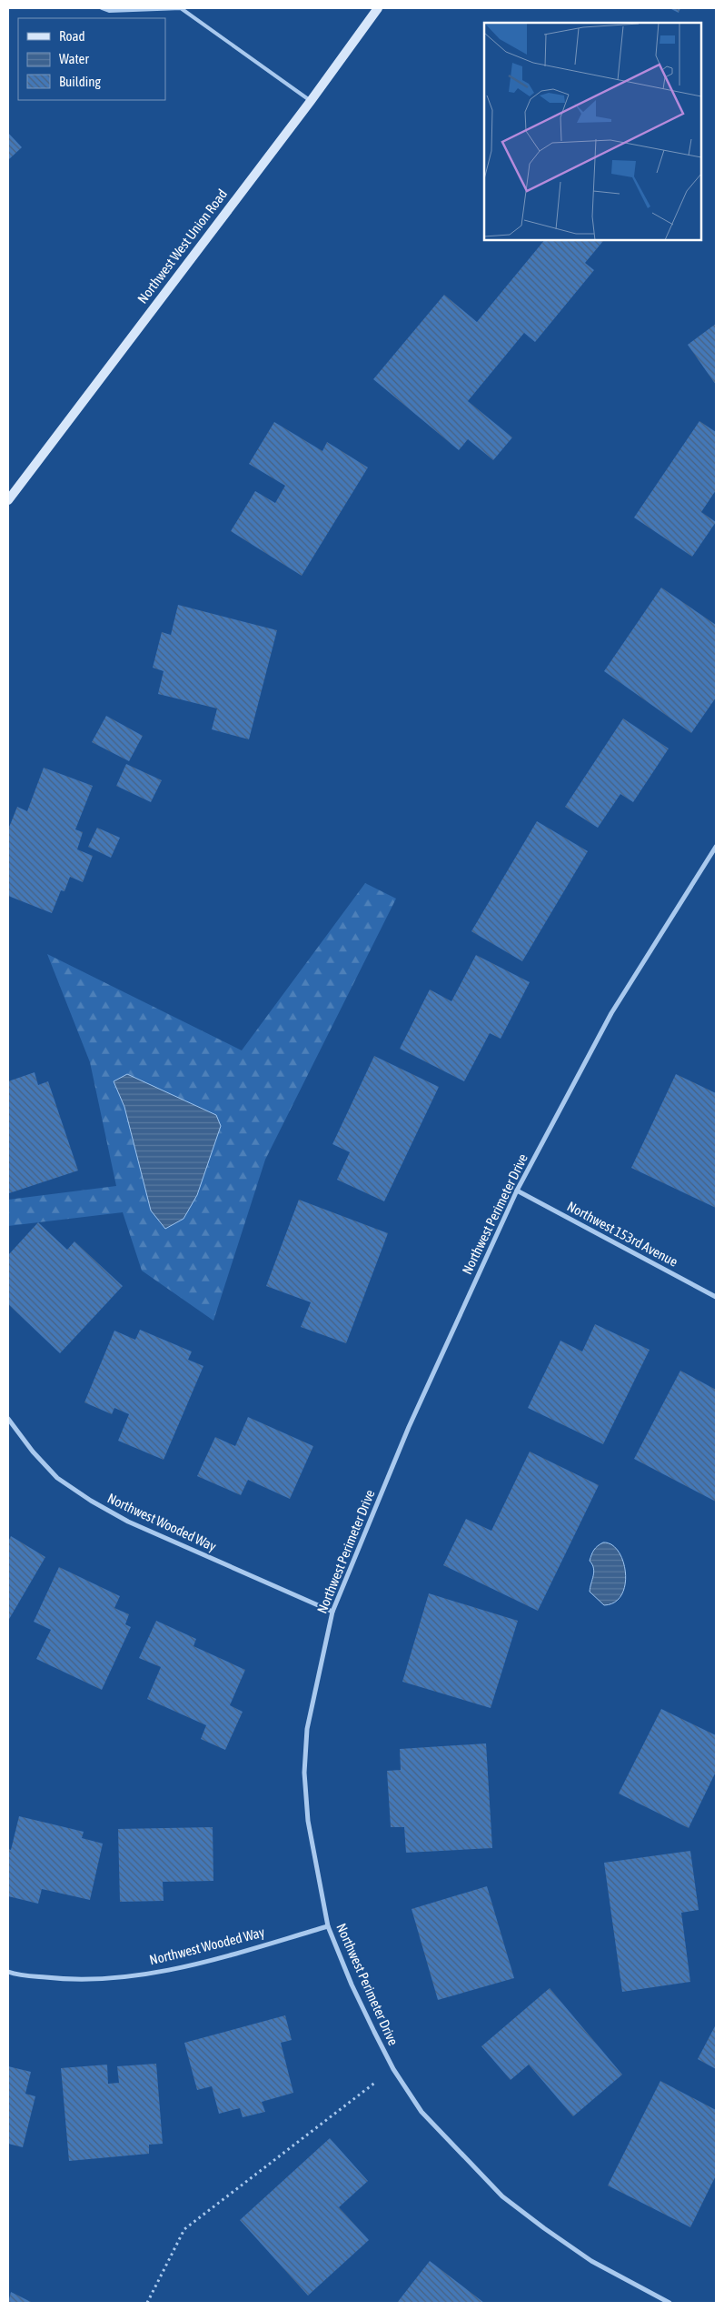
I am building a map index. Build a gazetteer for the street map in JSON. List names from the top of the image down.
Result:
{
  "streets": {
    "street": [
      "Northwest West Union Road",
      "Northwest Perimeter Drive",
      "Northwest 153rd Avenue",
      "Northwest Wooded Way"
    ]
  },
  "crossings": [
    ["Northwest Perimeter Drive", "Northwest 153rd Avenue"],
    ["Northwest Perimeter Drive", "Northwest Wooded Way"]
  ],
  "legend": ["Road", "Water", "Building"]
}
